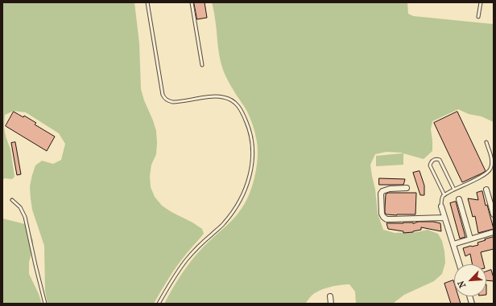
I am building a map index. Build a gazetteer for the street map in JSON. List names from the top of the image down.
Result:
{
  "north": "bottom left"
}
